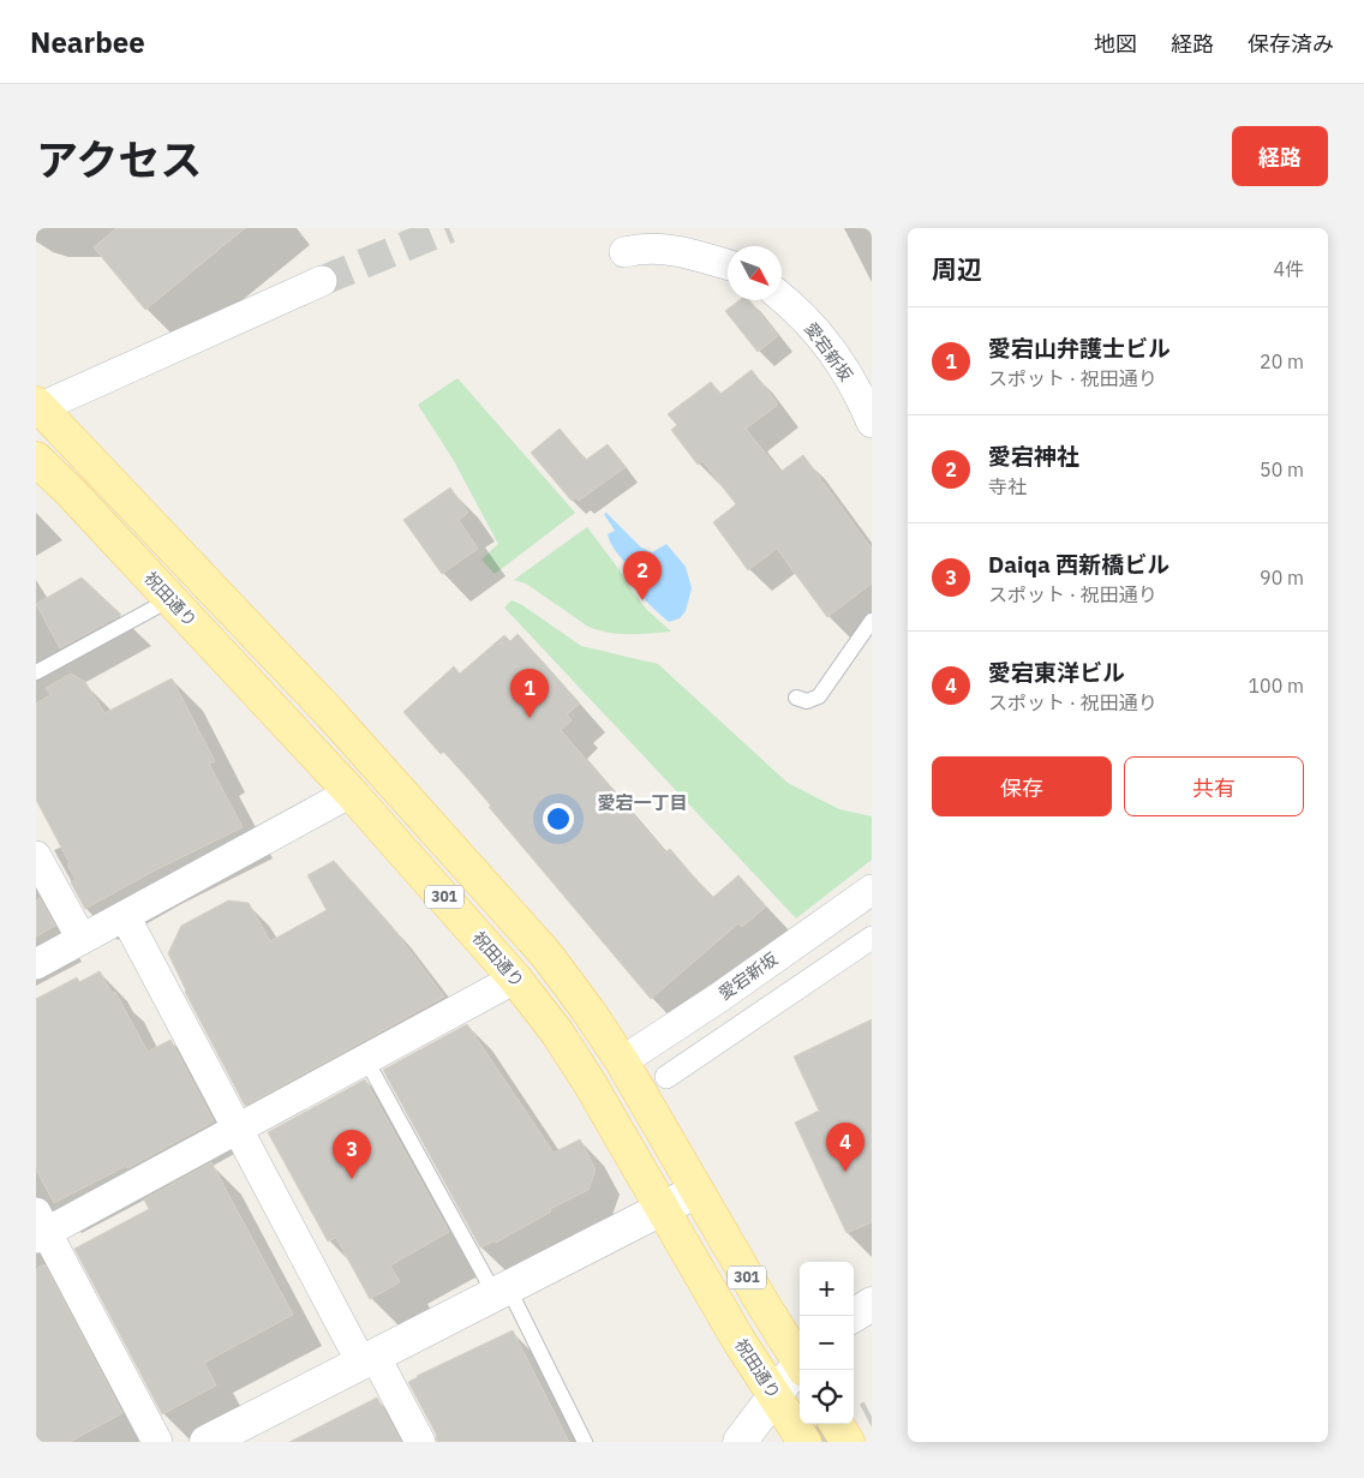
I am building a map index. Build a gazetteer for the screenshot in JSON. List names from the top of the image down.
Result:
{
  "streets": {
    "main road": ["祝田通り", "301"],
    "street": ["愛宕新坂"]
  },
  "crossings": [
    ["愛宕新坂", "301"]
  ],
  "districts": ["愛宕一丁目"],
  "north": "bottom right",
  "page": {
    "header": "Nearbee",
    "nav": ["地図", "経路", "保存済み"],
    "title": "アクセス",
    "buttons": [
      "経路",
      ["保存", "共有"]
    ],
    "heading": ["周辺", "4件"],
    "list": [
      {
        "mark": "1",
        "name": "愛宕山弁護士ビル",
        "note": "スポット · 祝田通り",
        "value": "20 m"
      },
      {
        "mark": "2",
        "name": "愛宕神社",
        "note": "寺社",
        "value": "50 m"
      },
      {
        "mark": "3",
        "name": "Daiqa 西新橋ビル",
        "note": "スポット · 祝田通り",
        "value": "90 m"
      },
      {
        "mark": "4",
        "name": "愛宕東洋ビル",
        "note": "スポット · 祝田通り",
        "value": "100 m"
      }
    ],
    "pins": [
      "2",
      "1",
      "4",
      "3"
    ],
    "map_buttons": ["+", "−"]
  }
}
